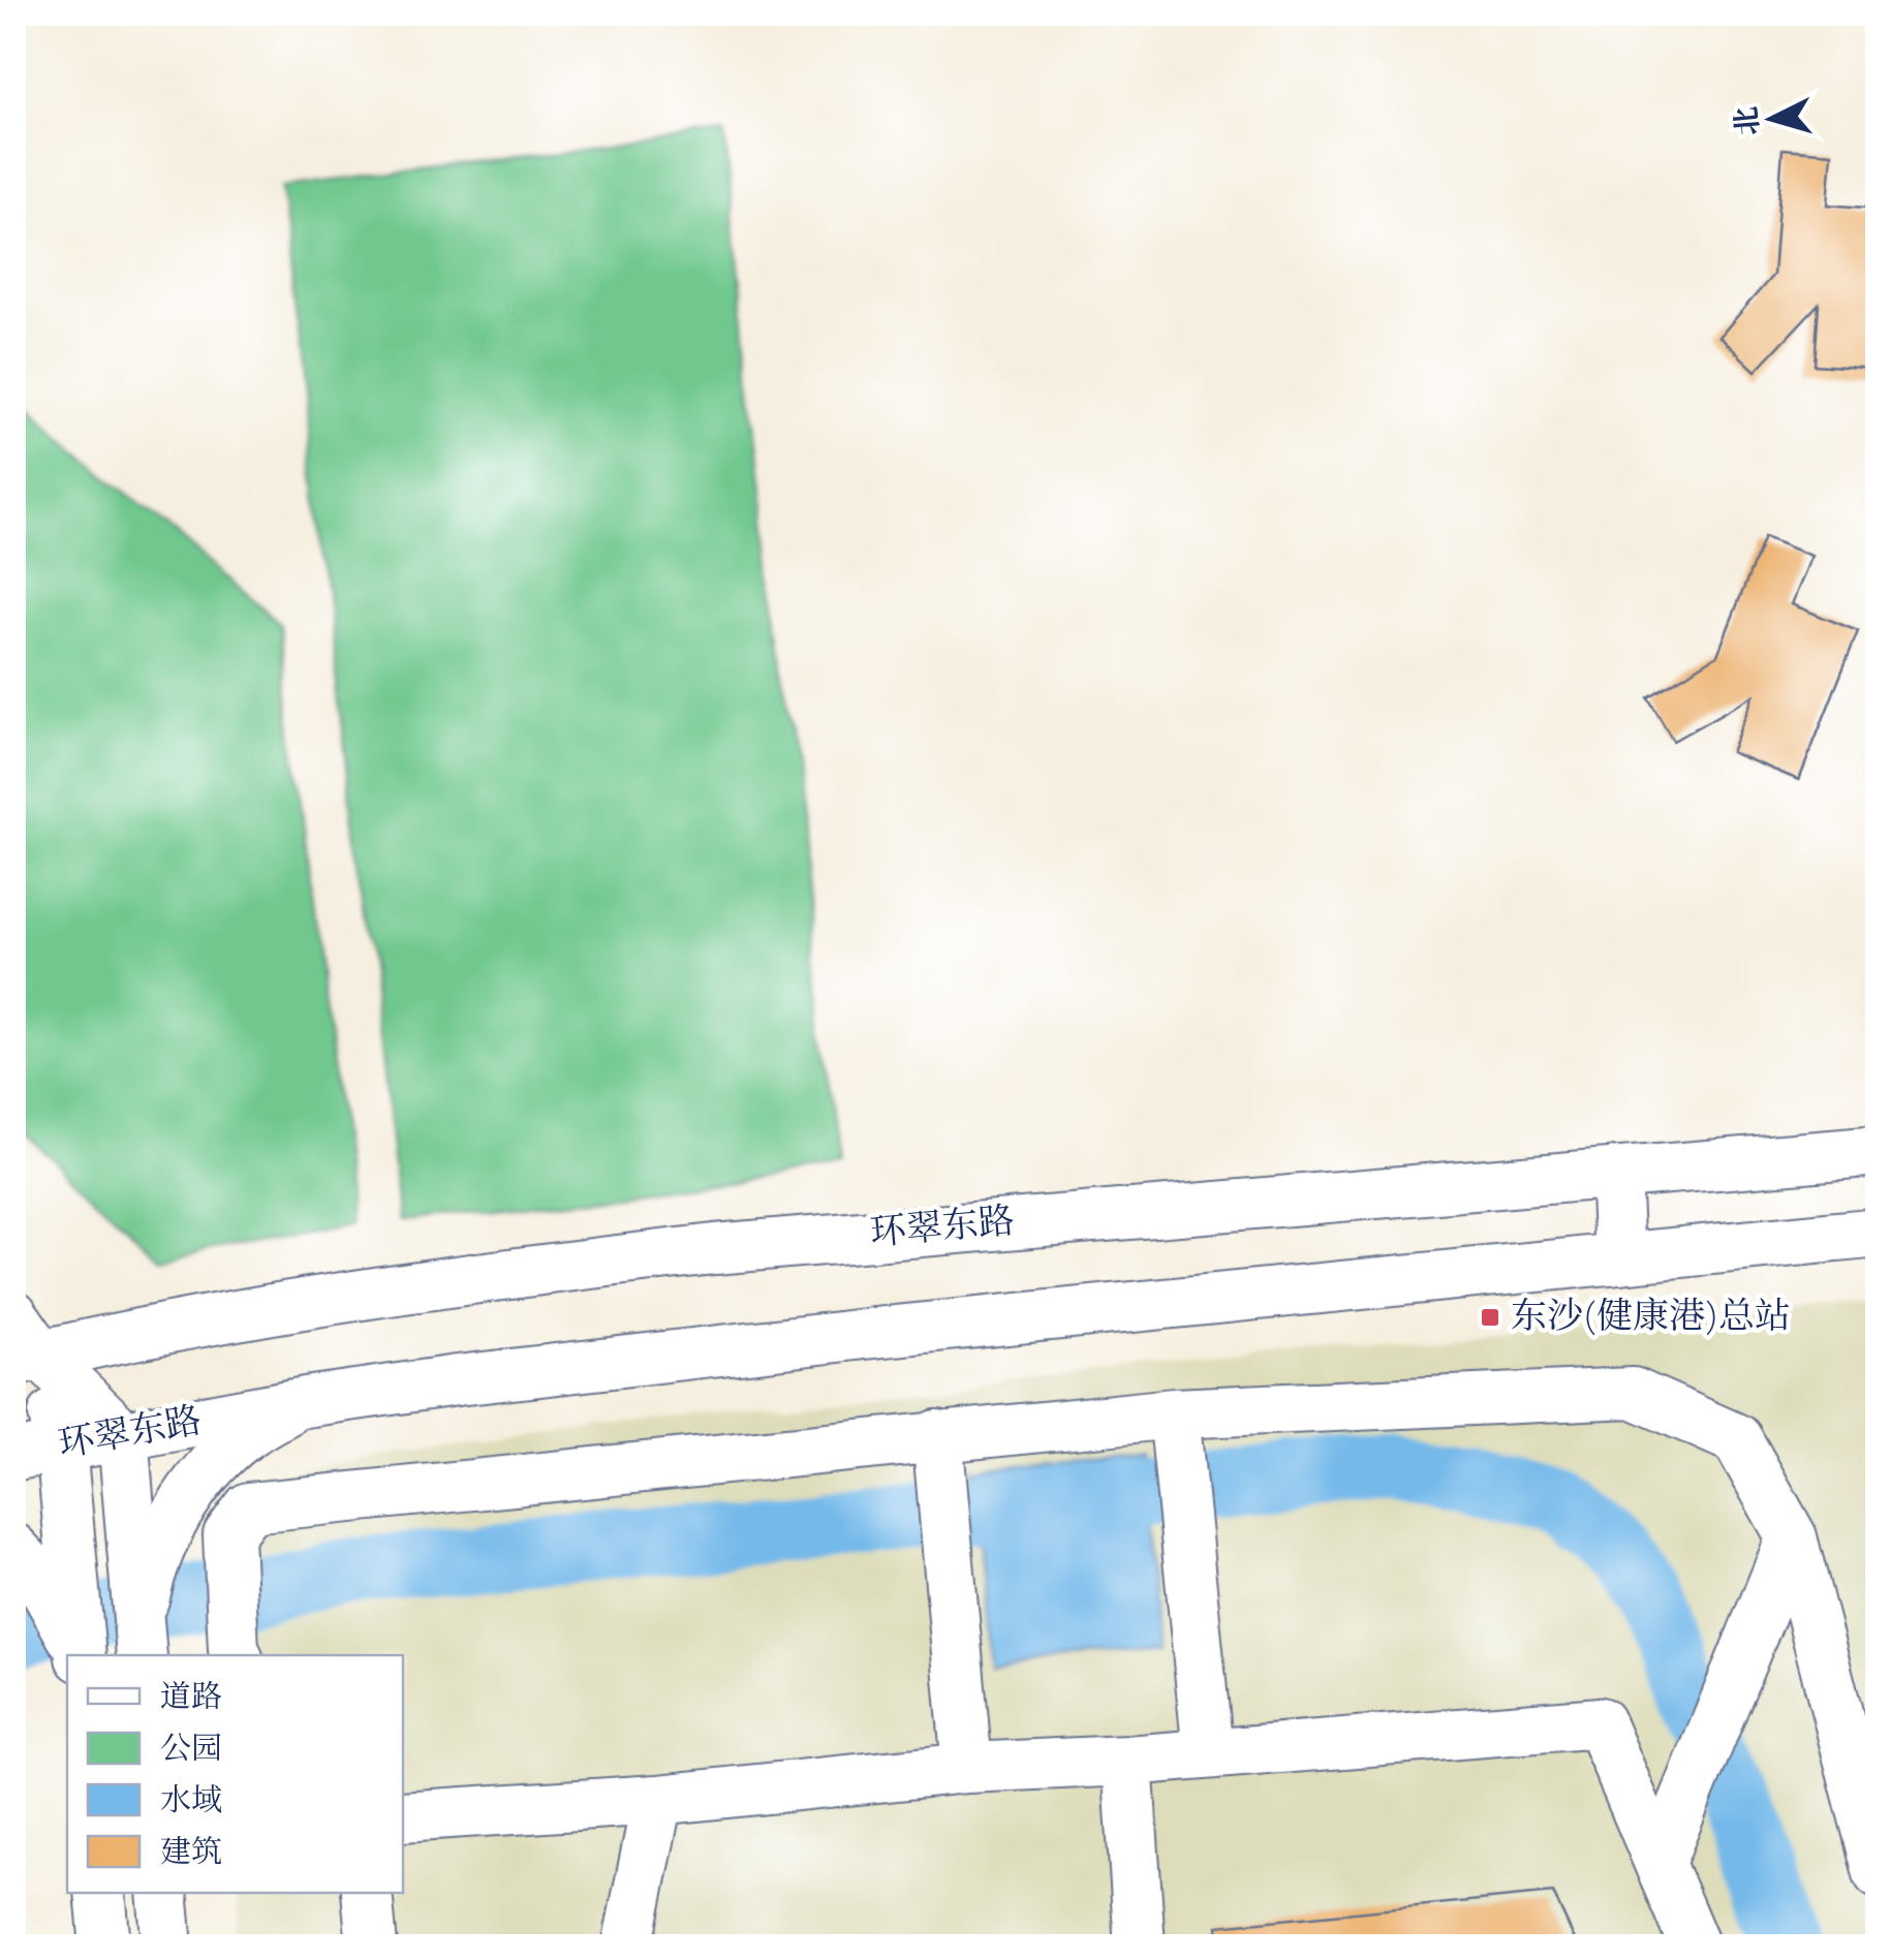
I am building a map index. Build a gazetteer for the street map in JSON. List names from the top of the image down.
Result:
{
  "streets": {
    "street": ["环翠东路"]
  },
  "places": {
    "transit": ["东沙(健康港)总站"]
  },
  "legend": [
    "道路",
    "公园",
    "水域",
    "建筑"
  ],
  "north": "left"
}
